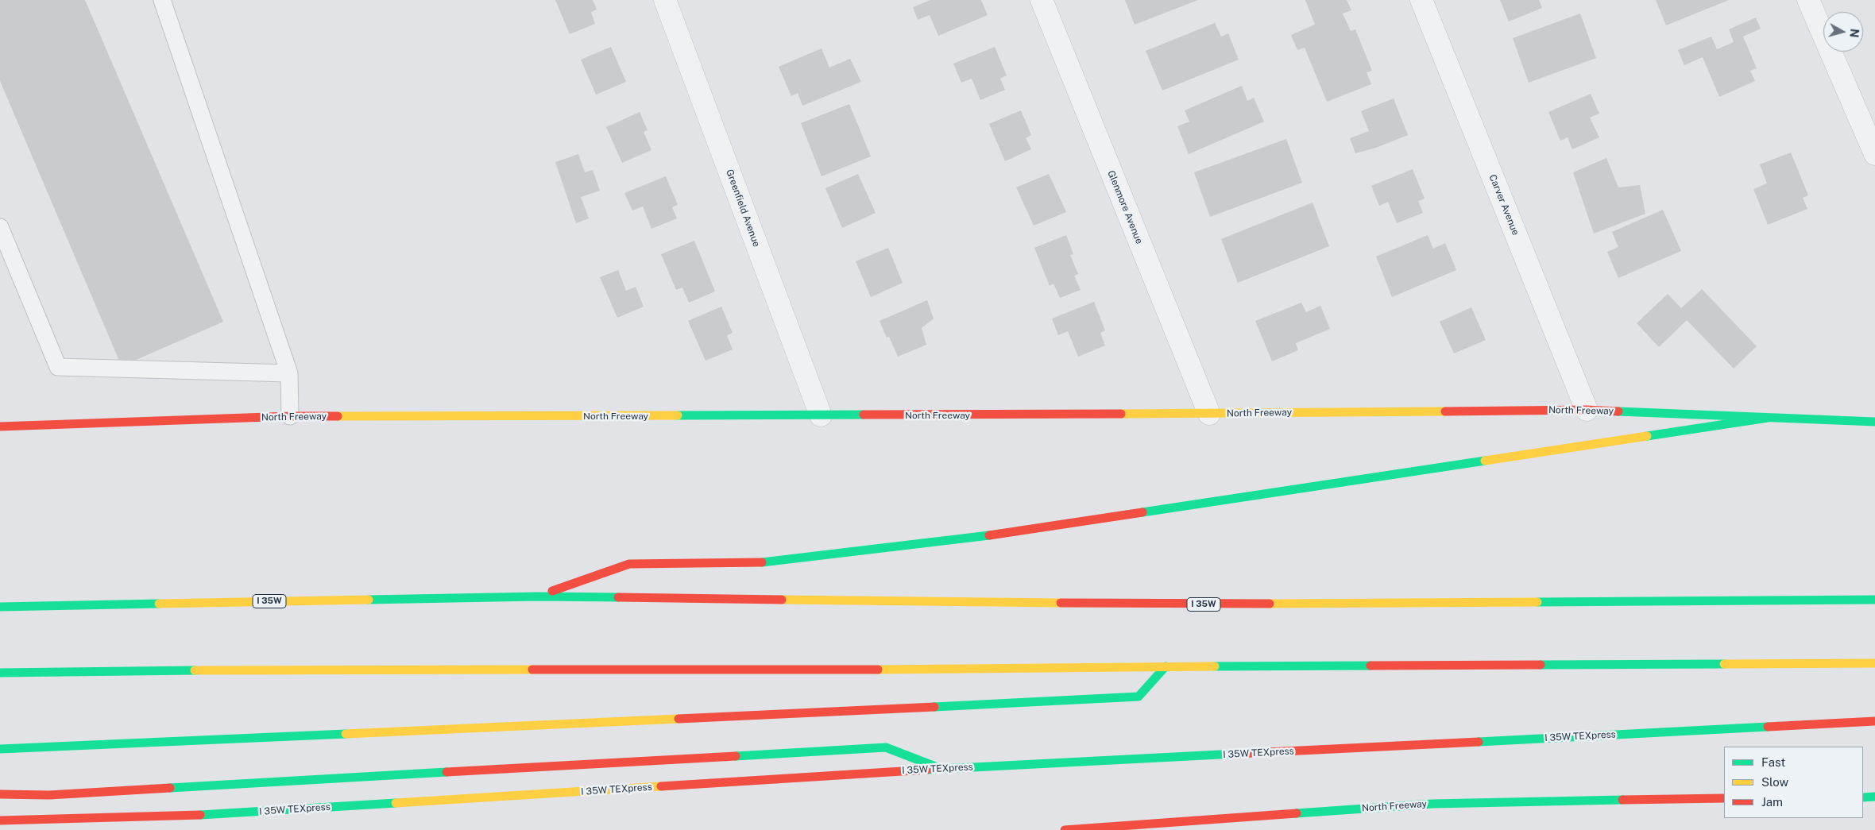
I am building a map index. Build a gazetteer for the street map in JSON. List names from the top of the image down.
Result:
{
  "streets": {
    "main road": ["North Freeway", "I 35W", "I 35W TEXpress"],
    "street": ["Carver Avenue", "Glenmore Avenue", "Greenfield Avenue"]
  },
  "crossings": [
    ["Carver Avenue", "North Freeway"],
    ["Glenmore Avenue", "North Freeway"],
    ["Greenfield Avenue", "North Freeway"]
  ],
  "legend": ["Fast", "Slow", "Jam"],
  "north": "right"
}
